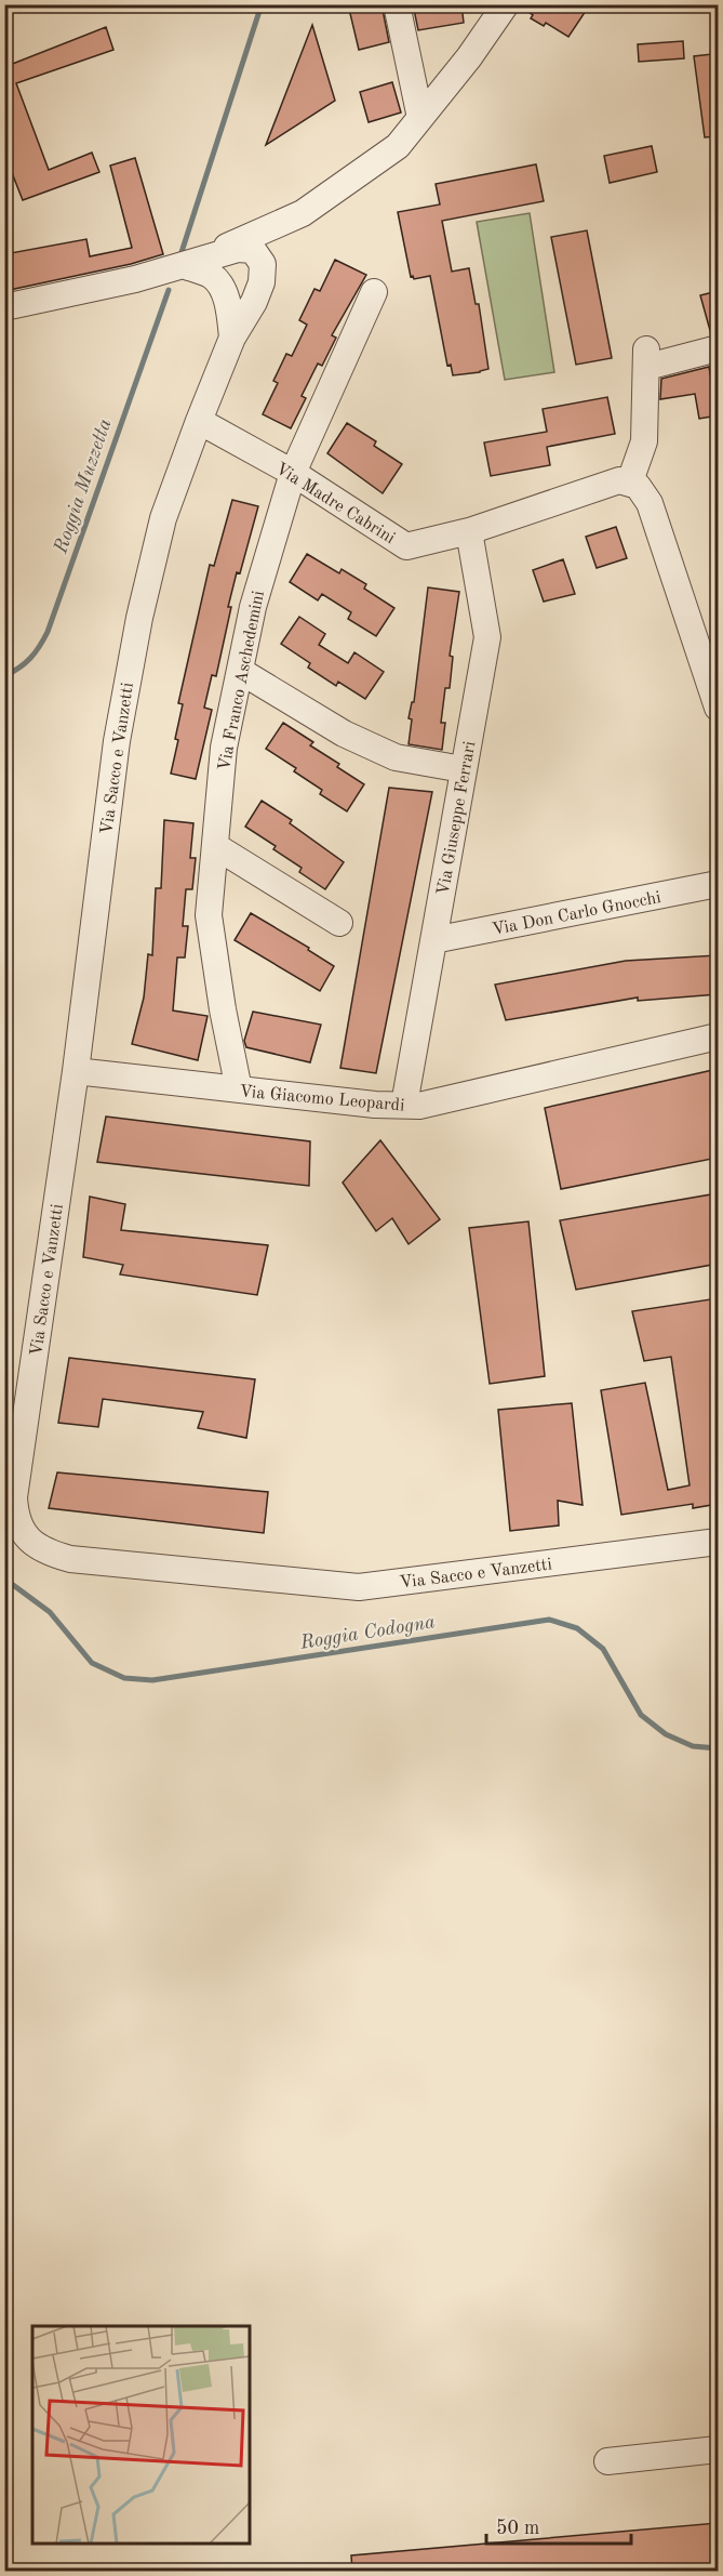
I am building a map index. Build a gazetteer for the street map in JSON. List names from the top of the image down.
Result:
{
  "streets": {
    "street": [
      "Via Madre Cabrini",
      "Via Franco Aschedemini",
      "Via Sacco e Vanzetti",
      "Via Giuseppe Ferrari",
      "Via Don Carlo Gnocchi",
      "Via Giacomo Leopardi"
    ]
  },
  "crossings": [
    ["Via Madre Cabrini", "Via Franco Aschedemini"],
    ["Via Madre Cabrini", "Via Sacco e Vanzetti"],
    ["Via Madre Cabrini", "Via Giuseppe Ferrari"],
    ["Via Franco Aschedemini", "Via Giacomo Leopardi"],
    ["Via Sacco e Vanzetti", "Via Giacomo Leopardi"],
    ["Via Giuseppe Ferrari", "Via Don Carlo Gnocchi"],
    ["Via Giuseppe Ferrari", "Via Giacomo Leopardi"]
  ],
  "water": ["Roggia Muzzetta", "Roggia Codogna"],
  "scale_bar": "50 m"
}
